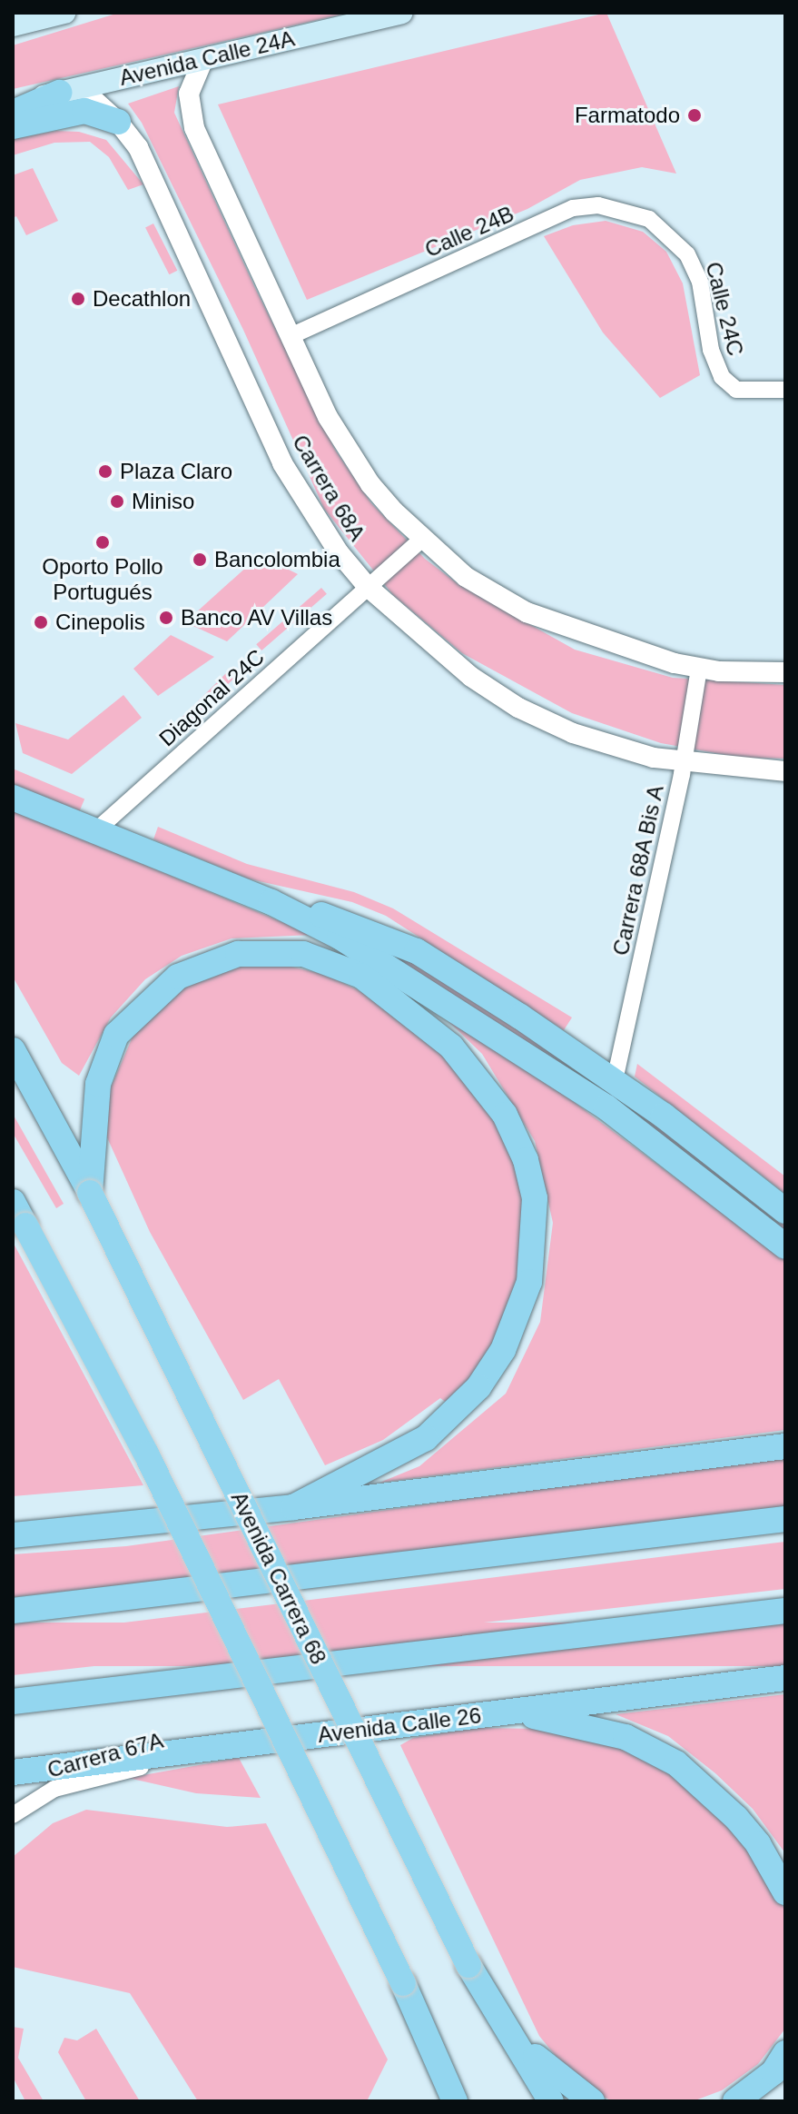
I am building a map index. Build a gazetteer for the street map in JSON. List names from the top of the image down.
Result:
{
  "streets": {
    "main road": ["Avenida Calle 24A", "Avenida Carrera 68", "Avenida Calle 26"],
    "street": [
      "Calle 24B",
      "Calle 24C",
      "Carrera 68A",
      "Diagonal 24C",
      "Carrera 68A Bis A",
      "Carrera 67A"
    ]
  },
  "crossings": [
    ["Avenida Calle 24A", "Carrera 68A"],
    ["Calle 24B", "Calle 24C"],
    ["Calle 24B", "Carrera 68A"],
    ["Carrera 68A", "Diagonal 24C"],
    ["Carrera 68A", "Carrera 68A Bis A"],
    ["Avenida Calle 26", "Carrera 67A"]
  ],
  "places": [
    "Farmatodo",
    "Decathlon",
    "Plaza Claro",
    "Miniso",
    "Oporto Pollo Portugués",
    "Bancolombia",
    "Banco AV Villas",
    "Cinepolis"
  ]
}
